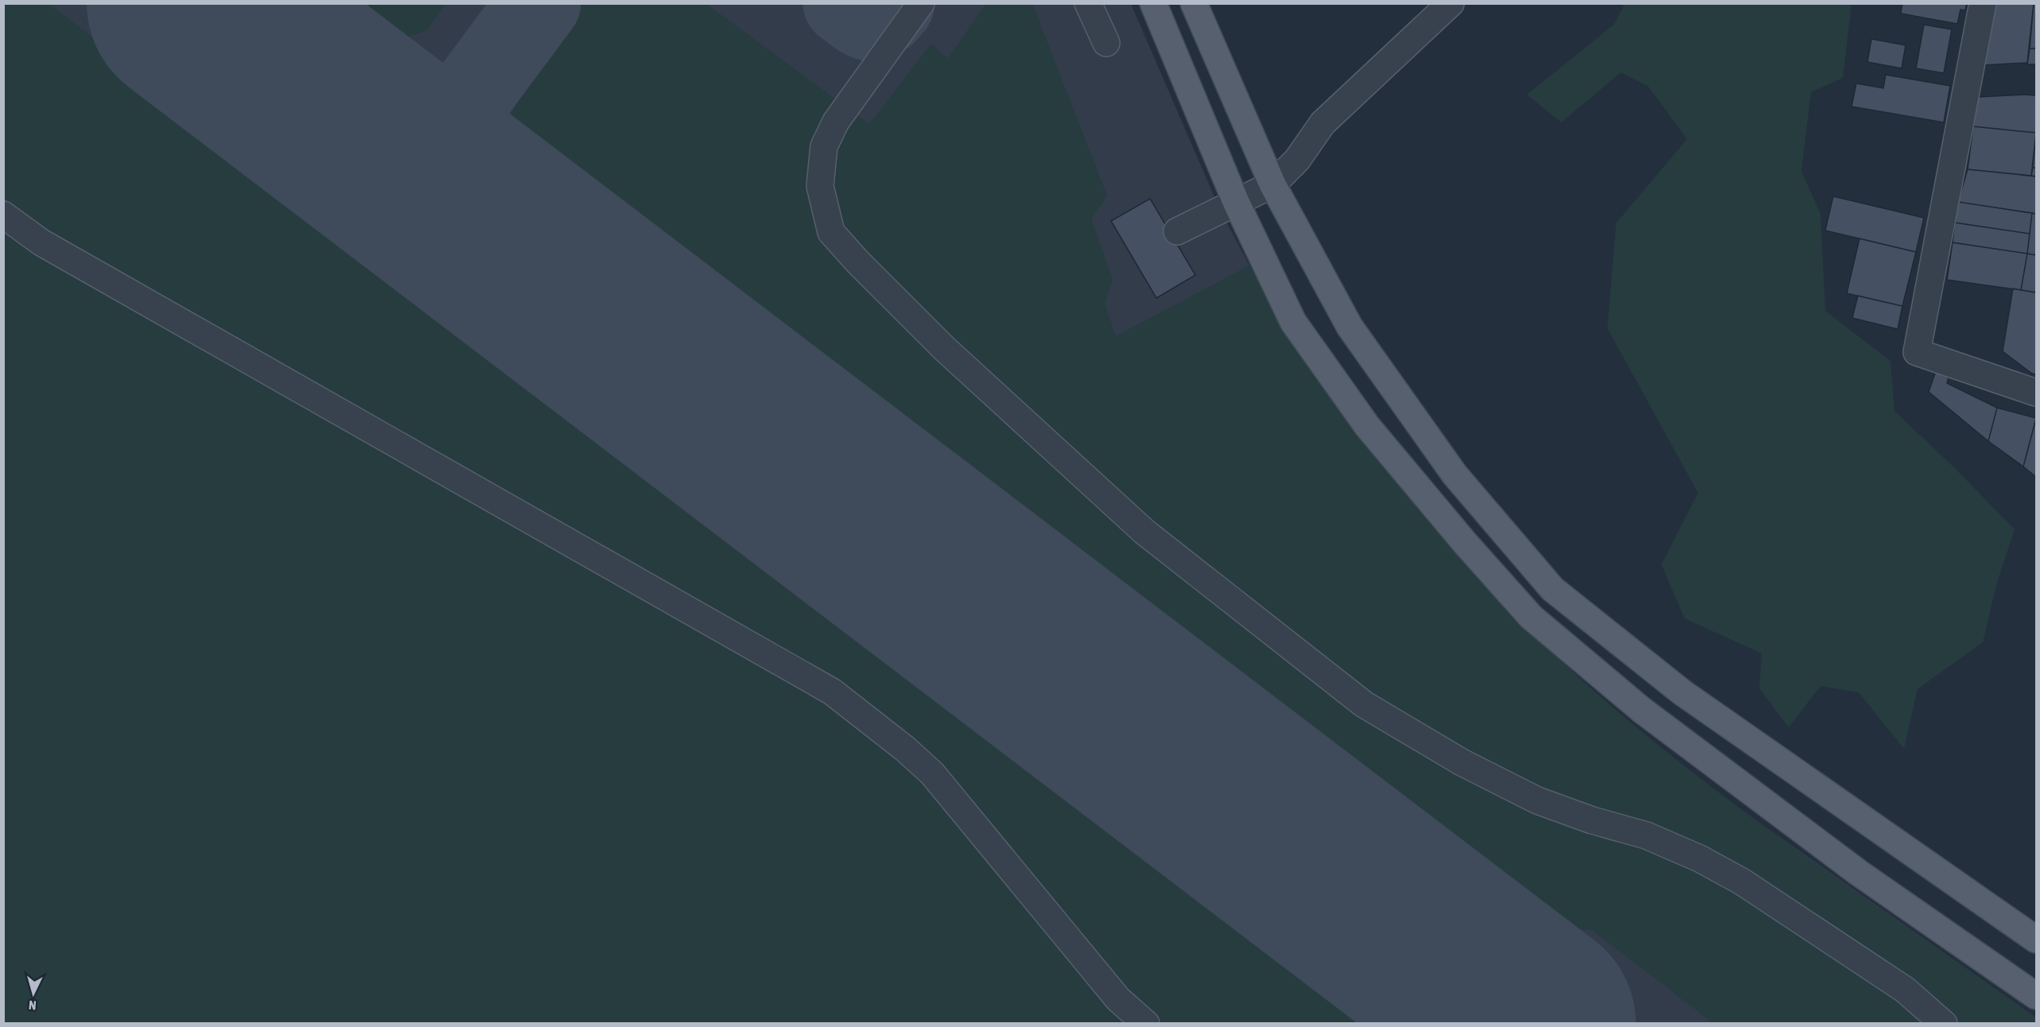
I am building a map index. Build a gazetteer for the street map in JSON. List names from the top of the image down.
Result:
{
  "north": "bottom"
}
